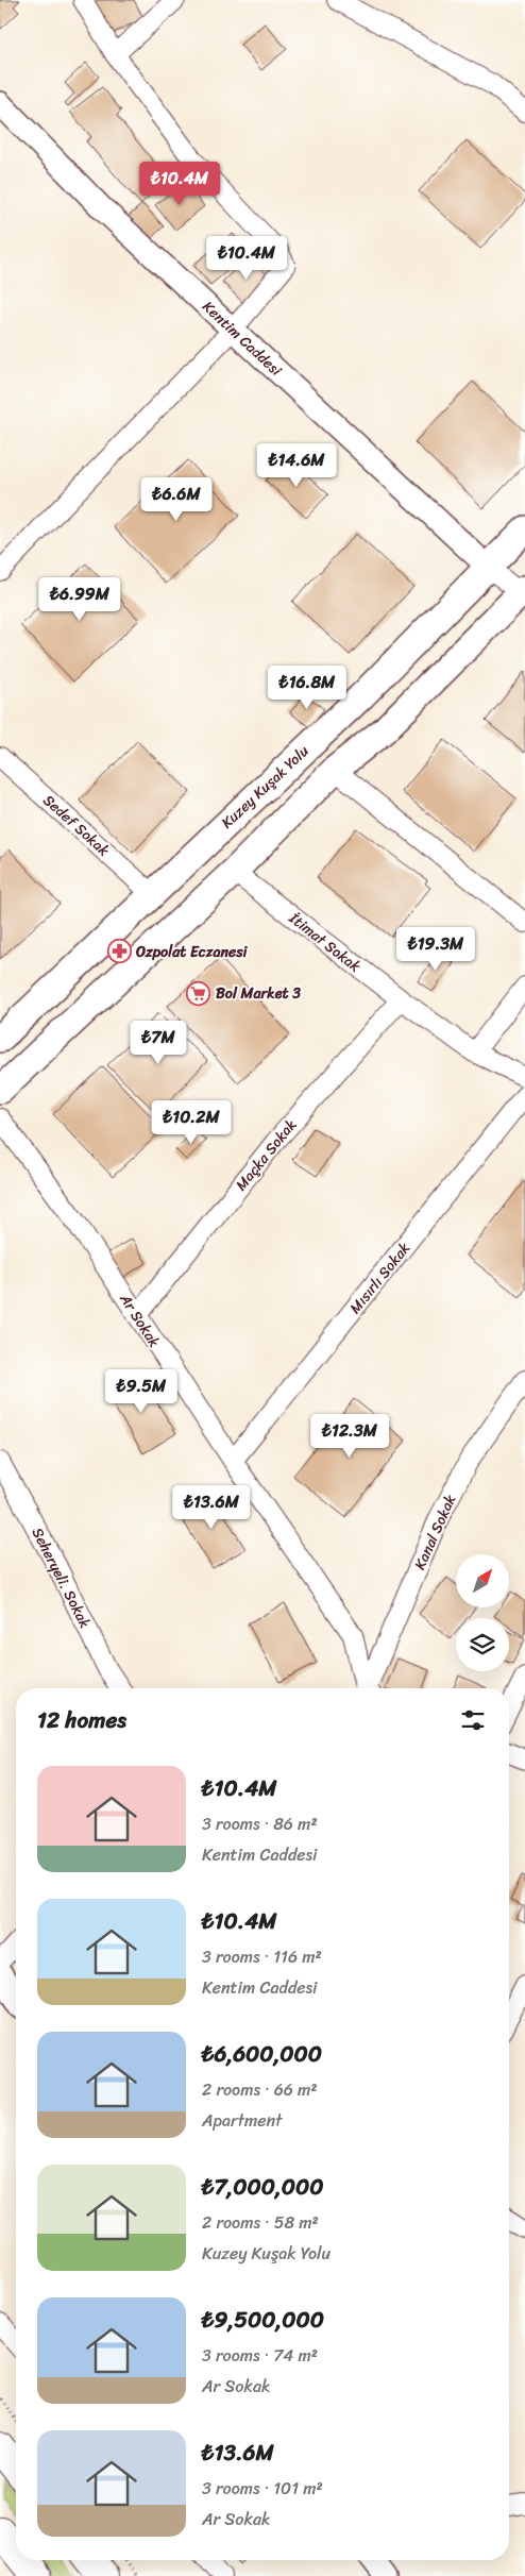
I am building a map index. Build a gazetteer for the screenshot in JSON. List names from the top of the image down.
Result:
{
  "streets": {
    "main road": ["Kuzey Kuşak Yolu"],
    "street": [
      "Kentim Caddesi",
      "Sedef Sokak",
      "İtimat Sokak",
      "Maçka Sokak",
      "Mısırlı Sokak",
      "Ar Sokak",
      "Kanal Sokak",
      "Seheryeli. Sokak"
    ]
  },
  "crossings": [
    ["Kentim Caddesi", "Kuzey Kuşak Yolu"],
    ["Kuzey Kuşak Yolu", "Sedef Sokak"],
    ["İtimat Sokak", "Maçka Sokak"],
    ["Maçka Sokak", "Ar Sokak"],
    ["Mısırlı Sokak", "Ar Sokak"]
  ],
  "places": {
    "pharmacy": ["Ozpolat Eczanesi"],
    "supermarket": ["Bol Market 3"]
  },
  "north": "top right",
  "page": {
    "price": [
      "₺10.4M",
      "₺10.4M",
      "₺14.6M",
      "₺6.6M",
      "₺6.99M",
      "₺16.8M",
      "₺19.3M",
      "₺7M",
      "₺10.2M",
      "₺9.5M",
      "₺12.3M",
      "₺13.6M"
    ],
    "heading": "12 homes",
    "list": [
      {
        "name": "₺10.4M",
        "note": "3 rooms · 86 m² · Kentim Caddesi"
      },
      {
        "name": "₺10.4M",
        "note": "3 rooms · 116 m² · Kentim Caddesi"
      },
      {
        "name": "₺6,600,000",
        "note": "2 rooms · 66 m² · Apartment"
      },
      {
        "name": "₺7,000,000",
        "note": "2 rooms · 58 m² · Kuzey Kuşak Yolu"
      },
      {
        "name": "₺9,500,000",
        "note": "3 rooms · 74 m² · Ar Sokak"
      },
      {
        "name": "₺13.6M",
        "note": "3 rooms · 101 m² · Ar Sokak"
      }
    ]
  }
}
